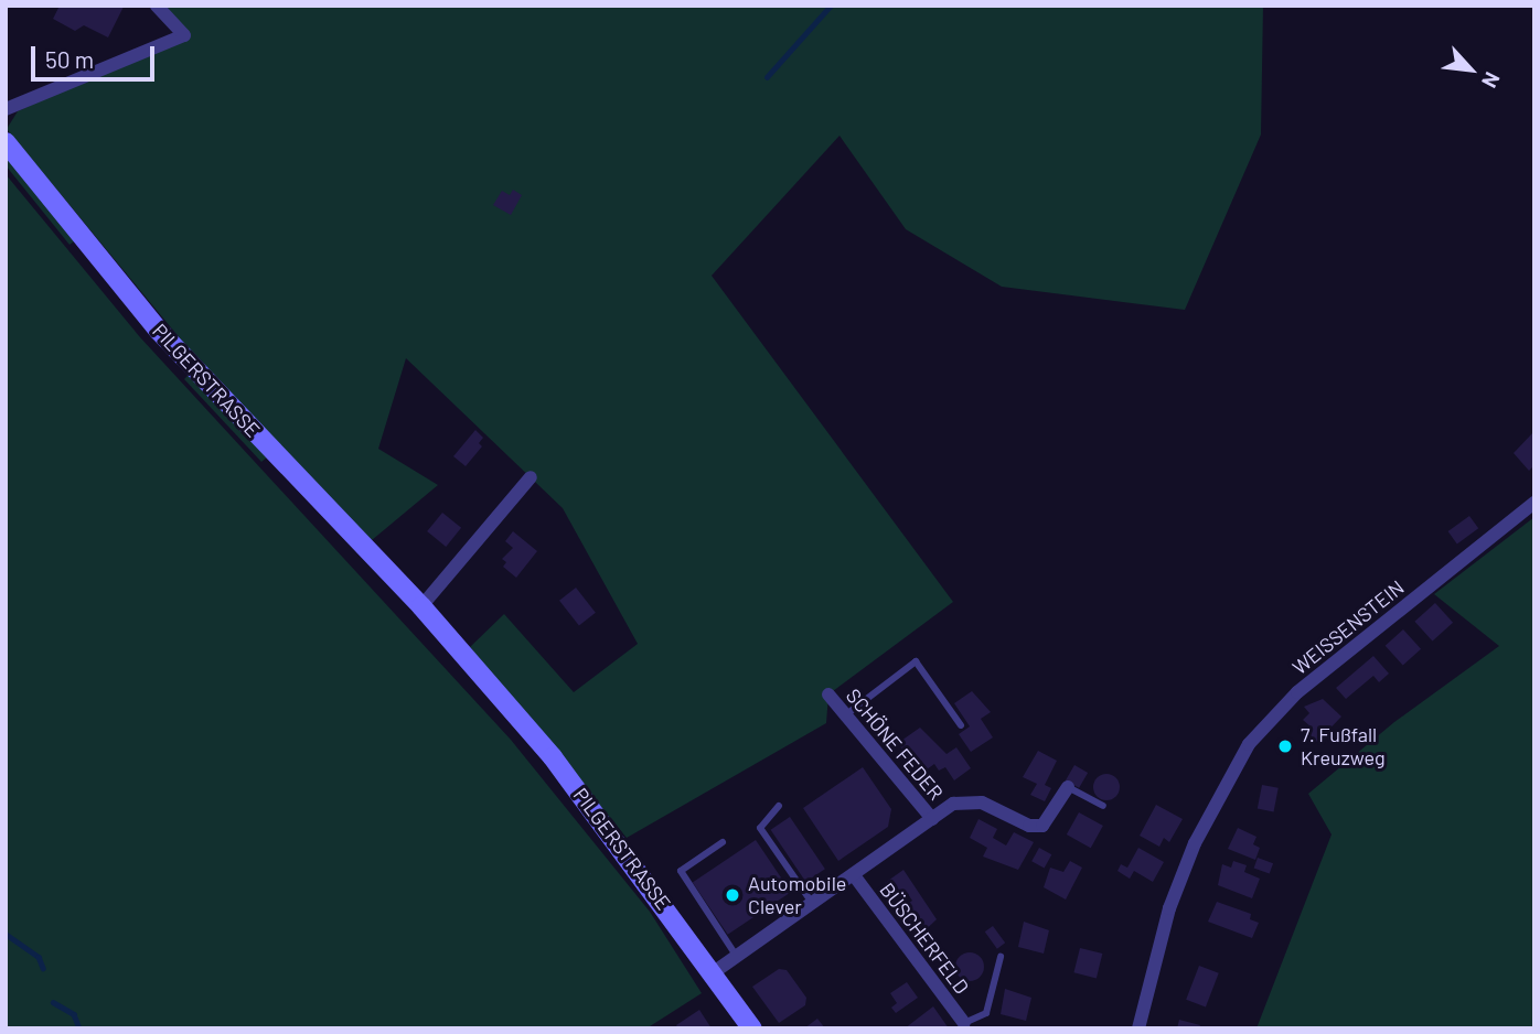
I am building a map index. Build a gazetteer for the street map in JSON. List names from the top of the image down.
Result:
{
  "streets": {
    "main road": ["PILGERSTRASSE"],
    "street": ["WEISSENSTEIN", "SCHÖNE FEDER", "BÜSCHERFELD"]
  },
  "crossings": [
    ["PILGERSTRASSE", "SCHÖNE FEDER"],
    ["SCHÖNE FEDER", "BÜSCHERFELD"]
  ],
  "places": ["7. Fußfall Kreuzweg", "Automobile Clever"],
  "scale_bar": "50 m",
  "north": "bottom right"
}
